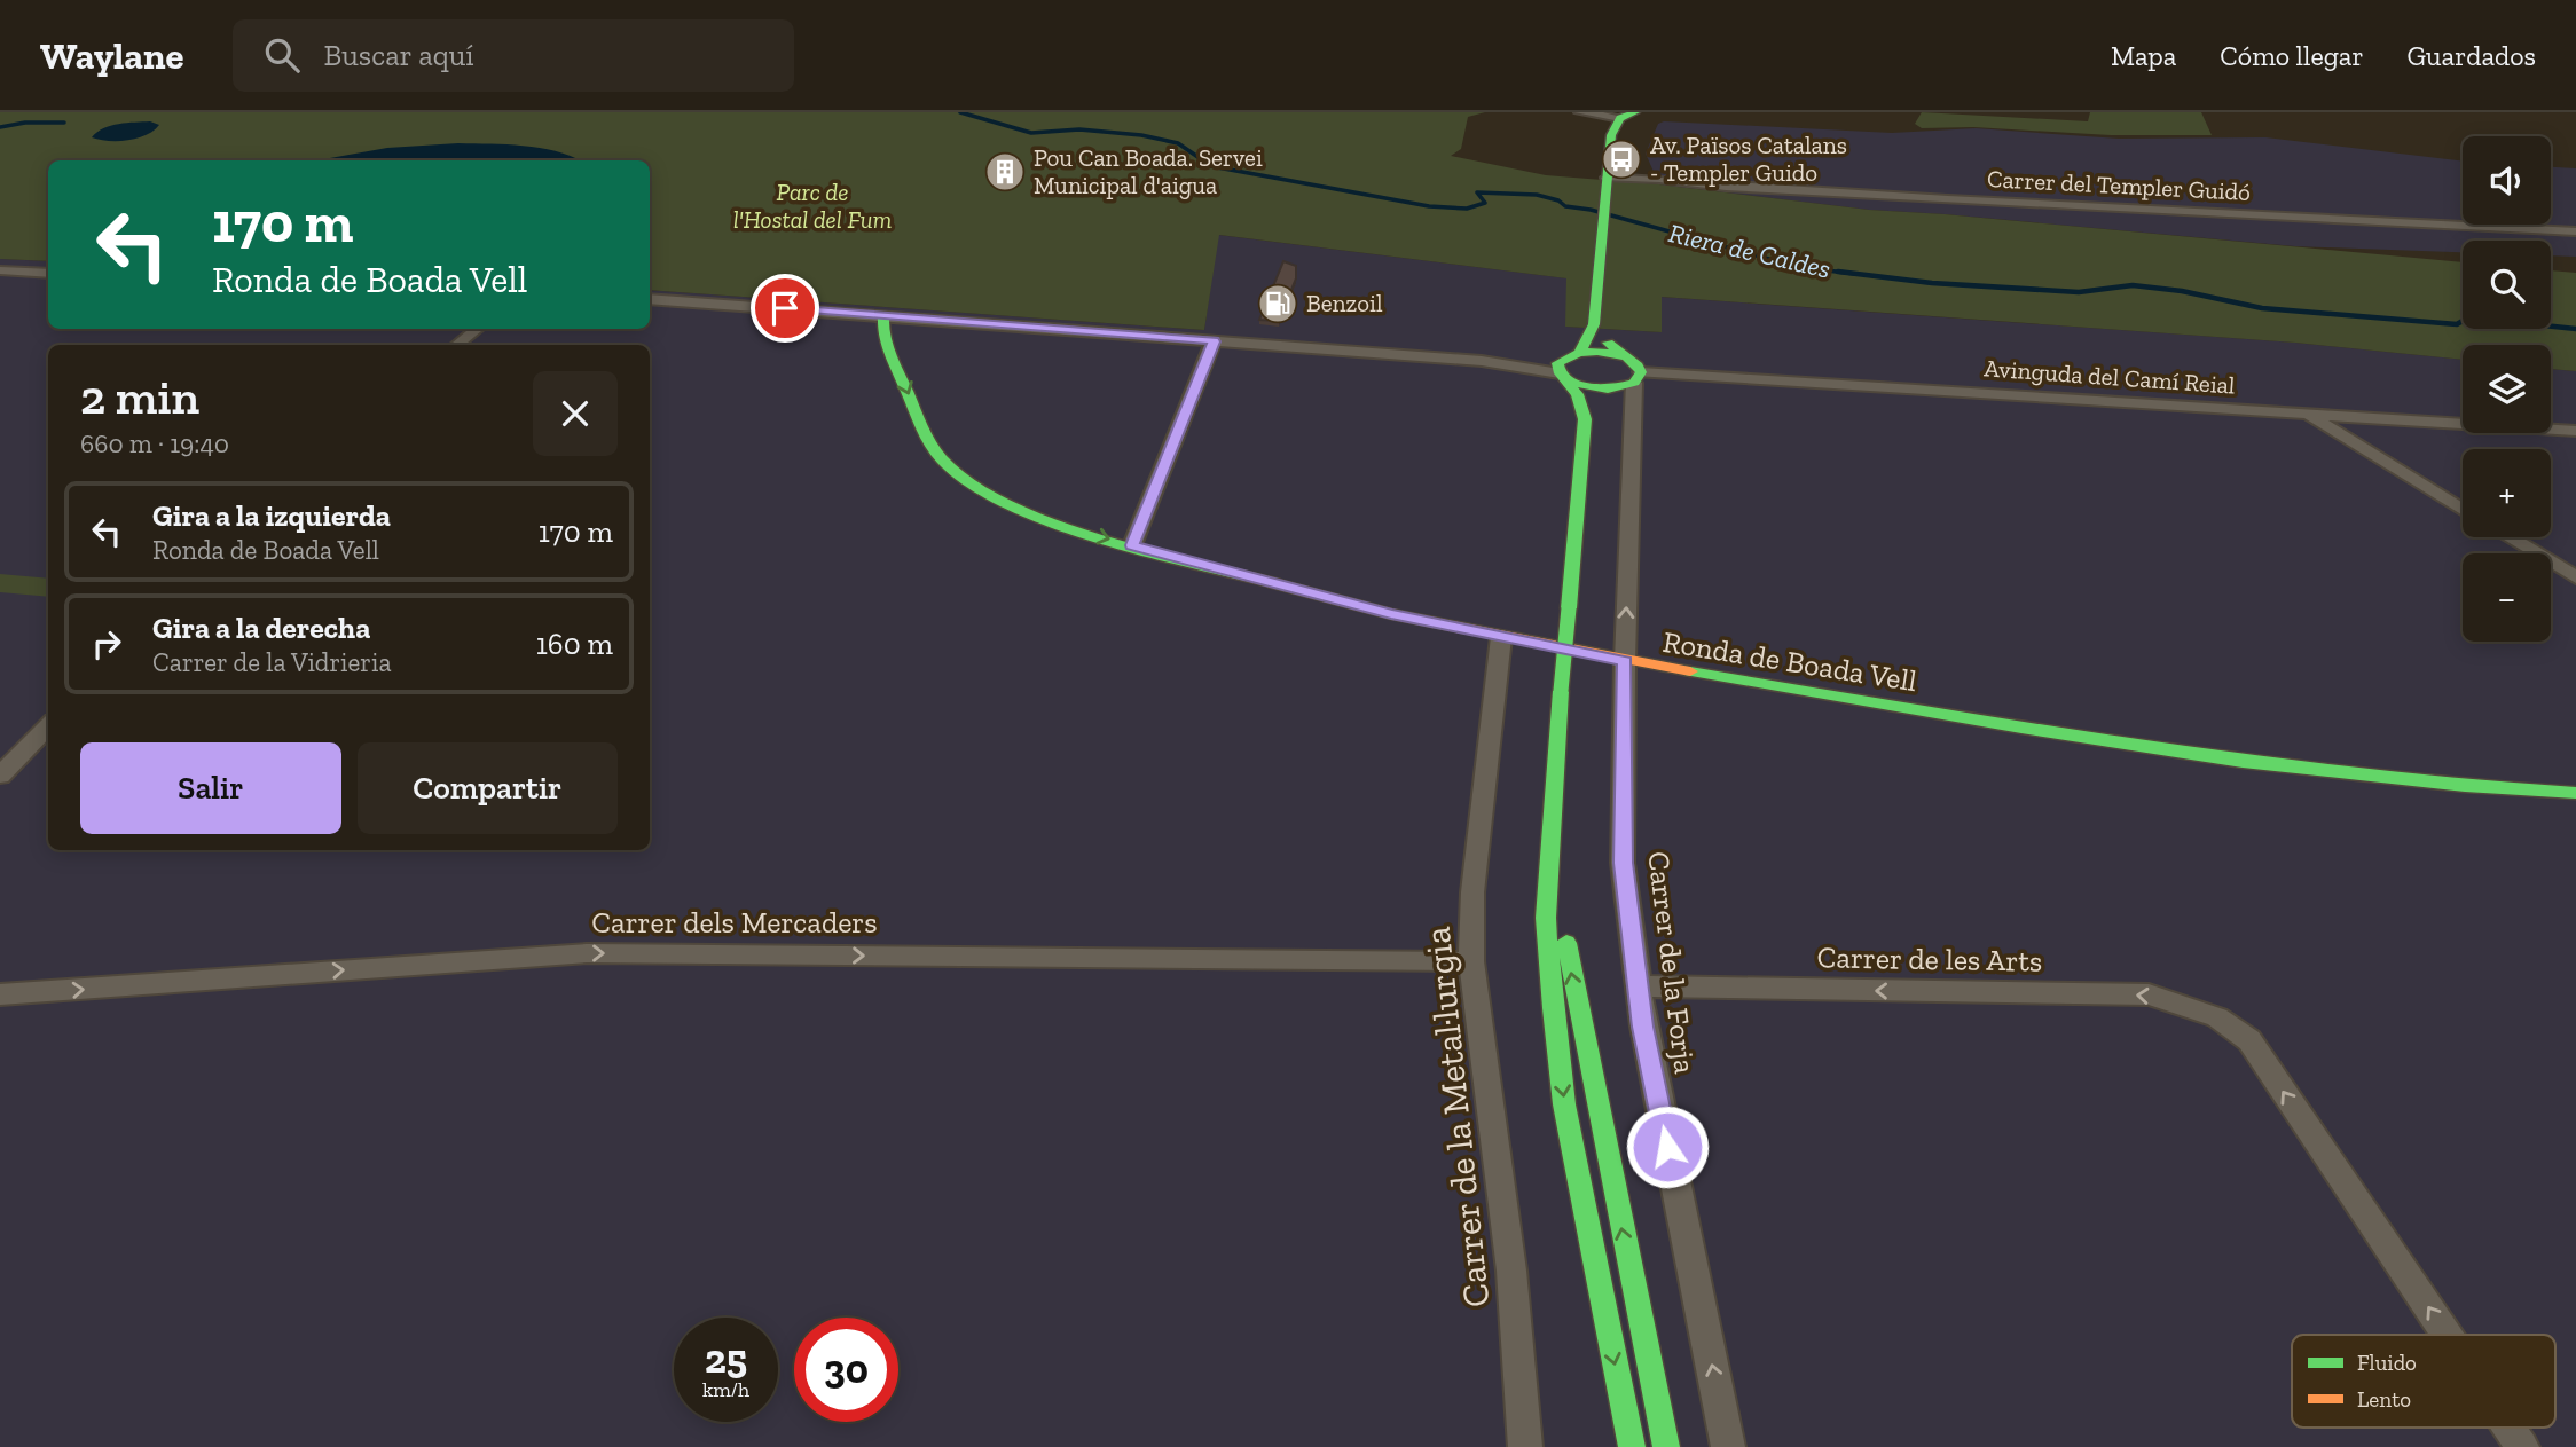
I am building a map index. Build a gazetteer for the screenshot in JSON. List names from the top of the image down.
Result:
{
  "streets": {
    "main road": ["Ronda de Boada Vell"],
    "street": [
      "Carrer del Templer Guidó",
      "Avinguda del Camí Reial",
      "Carrer dels Mercaders",
      "Carrer de les Arts",
      "Carrer de la Forja",
      "Carrer de la Metal·lurgia"
    ]
  },
  "crossings": [
    ["Avinguda del Camí Reial", "Carrer de la Forja"],
    ["Ronda de Boada Vell", "Carrer de la Forja"],
    ["Ronda de Boada Vell", "Carrer de la Metal·lurgia"],
    ["Carrer dels Mercaders", "Carrer de la Metal·lurgia"],
    ["Carrer de les Arts", "Carrer de la Forja"]
  ],
  "one_way": ["Carrer dels Mercaders", "Carrer de les Arts", "Carrer de la Forja"],
  "water": ["Riera de Caldes"],
  "parks": ["Parc de l'Hostal del Fum"],
  "places": {
    "bus stop": ["Av. Països Catalans - Templer Guido"],
    "building": ["Pou Can Boada. Servei Municipal d'aigua"],
    "fuel station": ["Benzoil"]
  },
  "legend": ["Fluido", "Lento"],
  "page": {
    "header": "Waylane",
    "search": "Buscar aquí",
    "nav": ["Mapa", "Cómo llegar", "Guardados"],
    "map_buttons": ["+", "−"],
    "turn": ["170 m", "Ronda de Boada Vell"],
    "heading": ["2 min", "660 m · 19:40"],
    "list": [
      {
        "name": "Gira a la izquierda",
        "note": "Ronda de Boada Vell",
        "value": "170 m"
      },
      {
        "name": "Gira a la derecha",
        "note": "Carrer de la Vidrieria",
        "value": "160 m"
      }
    ],
    "buttons": ["Salir", "Compartir"],
    "speed": "25 km/h",
    "limit": "30"
  }
}
